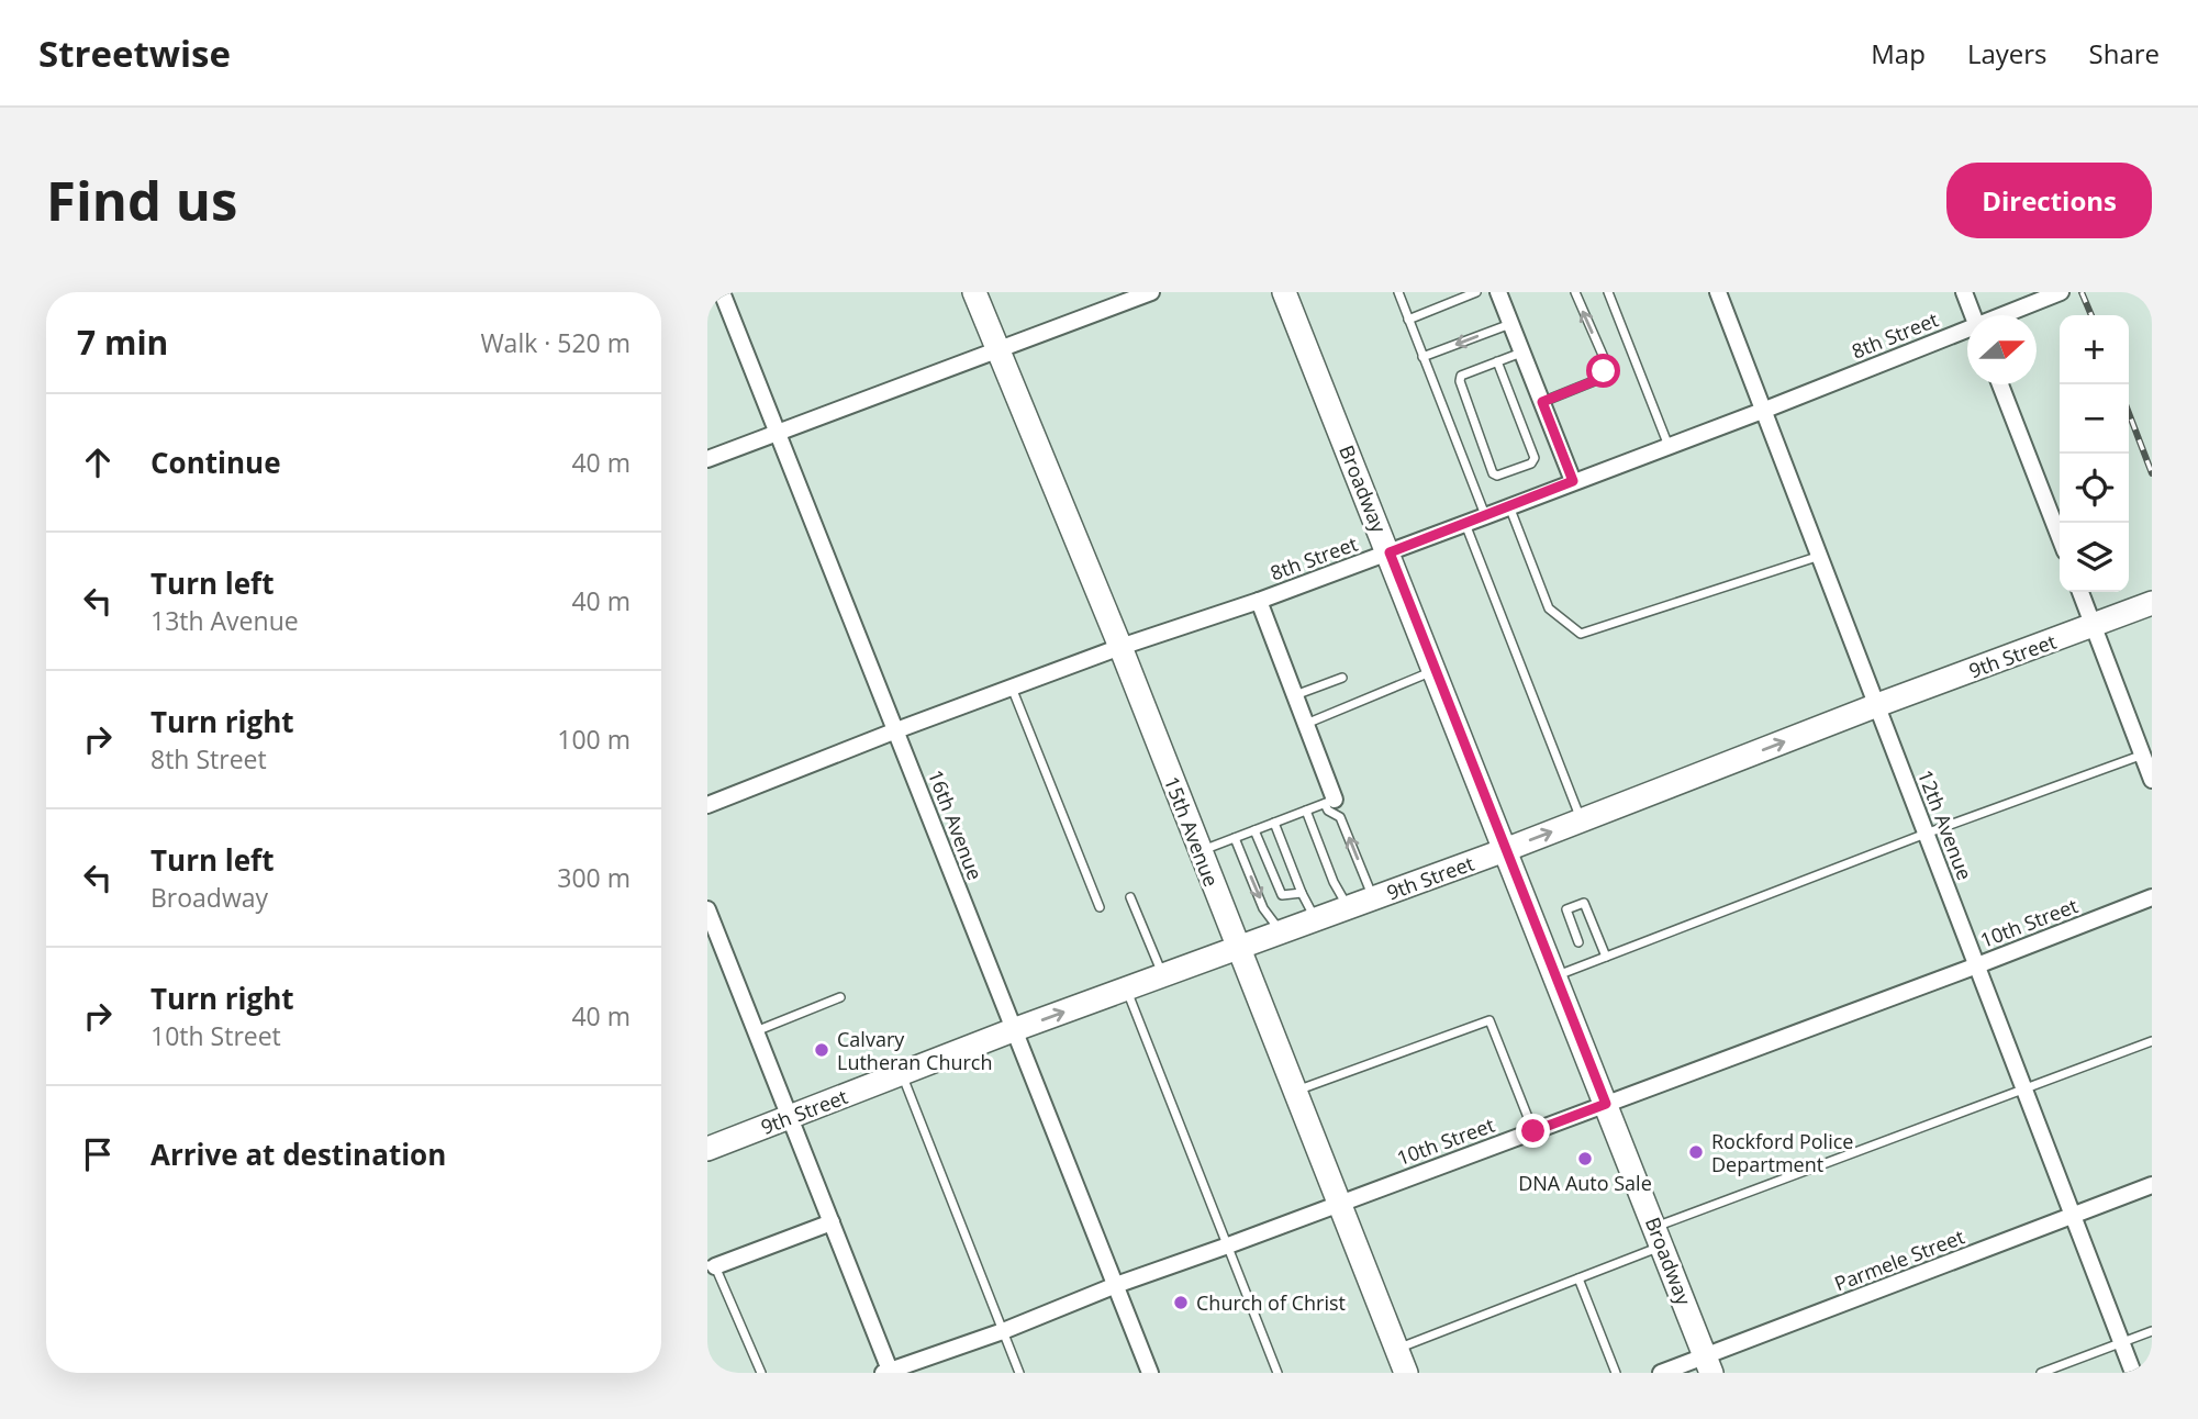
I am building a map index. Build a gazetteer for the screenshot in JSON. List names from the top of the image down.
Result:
{
  "streets": {
    "street": [
      "8th Street",
      "Broadway",
      "9th Street",
      "16th Avenue",
      "12th Avenue",
      "15th Avenue",
      "10th Street",
      "Parmele Street"
    ]
  },
  "crossings": [
    ["8th Street", "Broadway"],
    ["8th Street", "16th Avenue"],
    ["8th Street", "12th Avenue"],
    ["8th Street", "15th Avenue"],
    ["Broadway", "9th Street"],
    ["Broadway", "10th Street"],
    ["Broadway", "Parmele Street"],
    ["9th Street", "16th Avenue"],
    ["9th Street", "12th Avenue"],
    ["9th Street", "15th Avenue"],
    ["16th Avenue", "10th Street"],
    ["12th Avenue", "10th Street"],
    ["12th Avenue", "Parmele Street"],
    ["15th Avenue", "10th Street"]
  ],
  "places": [
    "Calvary Lutheran Church",
    "Rockford Police Department",
    "DNA Auto Sale",
    "Church of Christ"
  ],
  "north": "right",
  "page": {
    "header": "Streetwise",
    "nav": ["Map", "Layers", "Share"],
    "buttons": "Directions",
    "title": "Find us",
    "heading": ["7 min", "Walk · 520 m"],
    "map_buttons": ["+", "−"],
    "list": [
      ["Continue", "40 m"],
      ["Turn left", "13th Avenue", "40 m"],
      ["Turn right", "8th Street", "100 m"],
      ["Turn left", "Broadway", "300 m"],
      ["Turn right", "10th Street", "40 m"],
      "Arrive at destination"
    ]
  }
}
